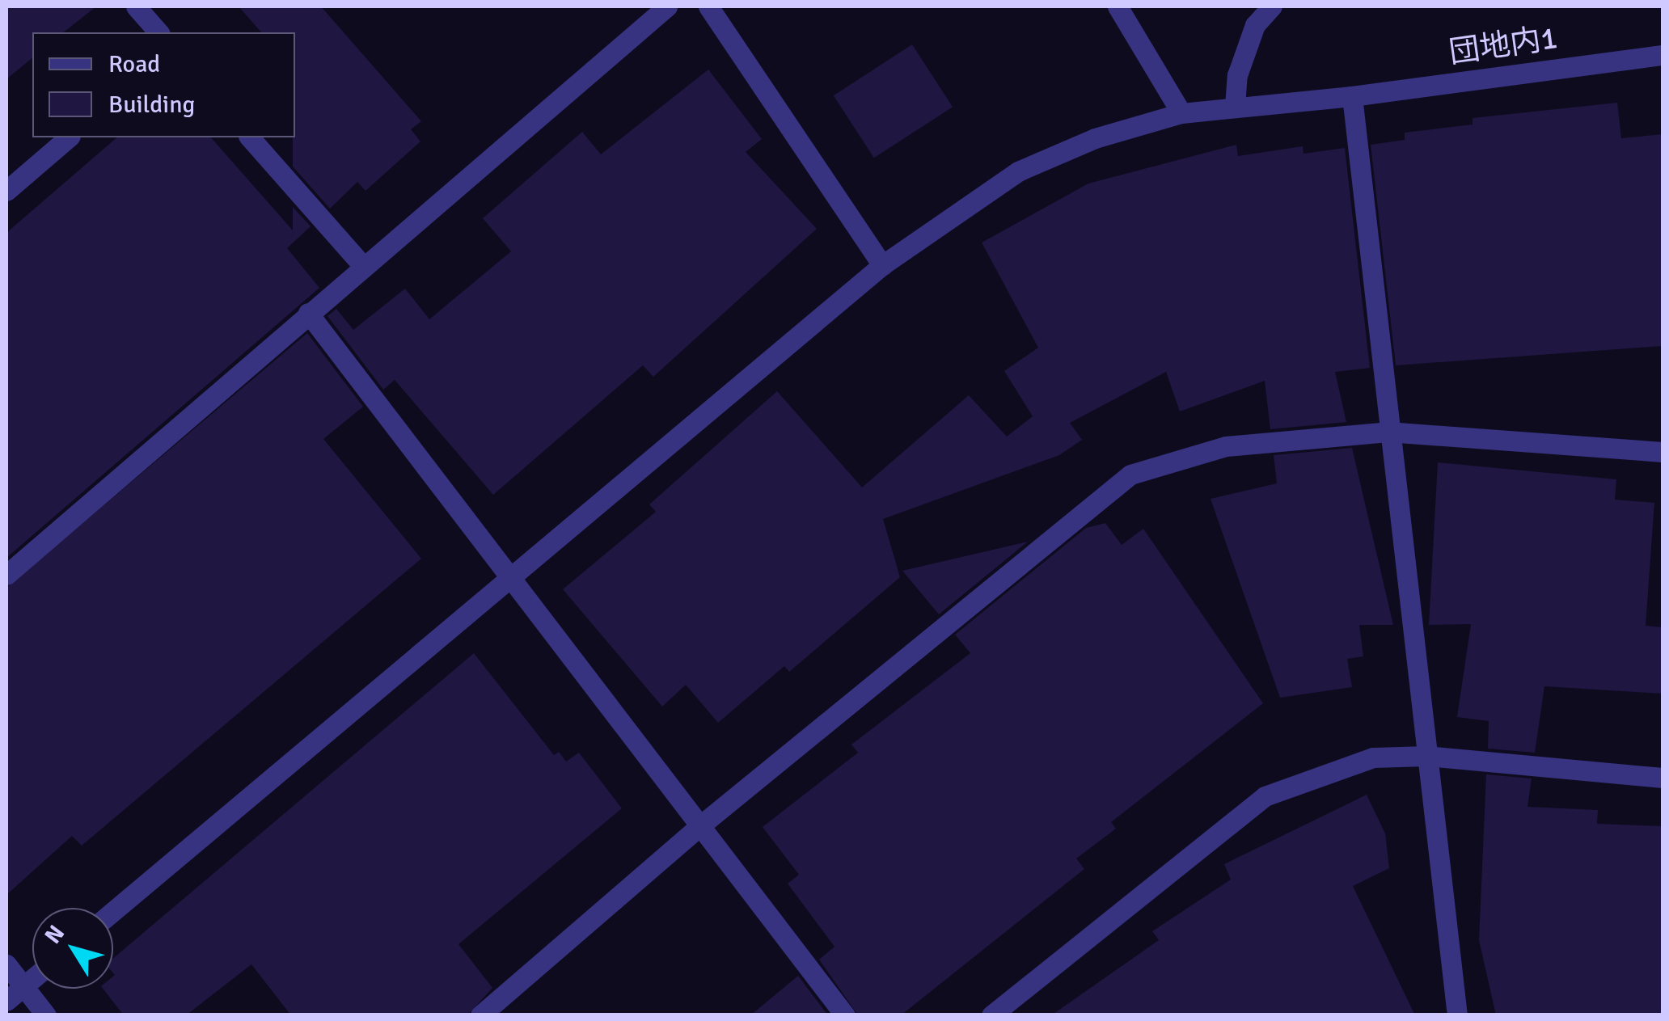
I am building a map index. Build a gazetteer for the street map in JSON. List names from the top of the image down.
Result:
{
  "streets": {
    "street": ["団地内1"]
  },
  "legend": ["Road", "Building"],
  "north": "top left"
}
